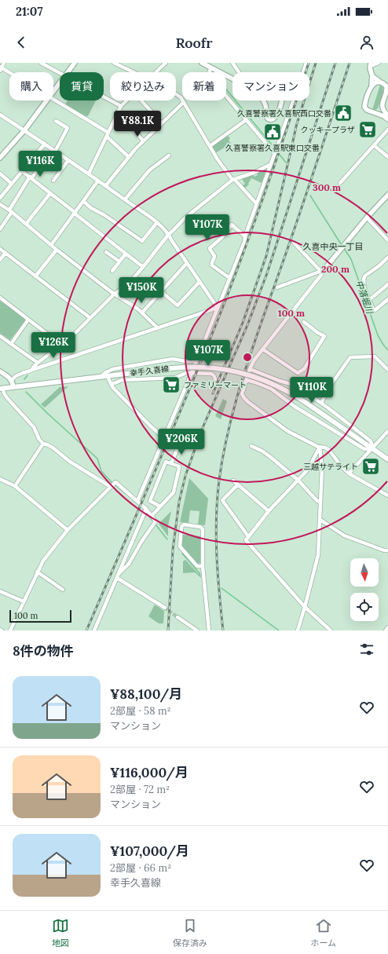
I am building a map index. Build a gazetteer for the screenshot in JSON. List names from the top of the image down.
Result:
{
  "streets": {
    "main road": ["幸手久喜線"]
  },
  "districts": ["久喜中央一丁目"],
  "water": ["中落堀川"],
  "places": {
    "public building": ["久喜警察署久喜駅西口交番", "久喜警察署久喜駅東口交番"],
    "supermarket": ["クッキープラザ", "ファミリーマート", "三越サテライト"]
  },
  "scale_bar": "100 m",
  "north": "bottom",
  "page": {
    "status": "21:07",
    "header": "Roofr",
    "chip": [
      "購入",
      "賃貸",
      "絞り込み",
      "新着",
      "マンション"
    ],
    "price": [
      "¥88.1K",
      "¥116K",
      "¥107K",
      "¥150K",
      "¥126K",
      "¥107K",
      "¥110K",
      "¥206K"
    ],
    "scale": "100 m",
    "heading": "8件の物件",
    "list": [
      {
        "name": "¥88,100/月",
        "note": "2部屋 · 58 m² · マンション"
      },
      {
        "name": "¥116,000/月",
        "note": "2部屋 · 72 m² · マンション"
      },
      {
        "name": "¥107,000/月",
        "note": "2部屋 · 66 m² · 幸手久喜線"
      }
    ],
    "tabs": ["地図", "保存済み", "ホーム"]
  },
  "rings": ["300 m", "200 m", "100 m"]
}
